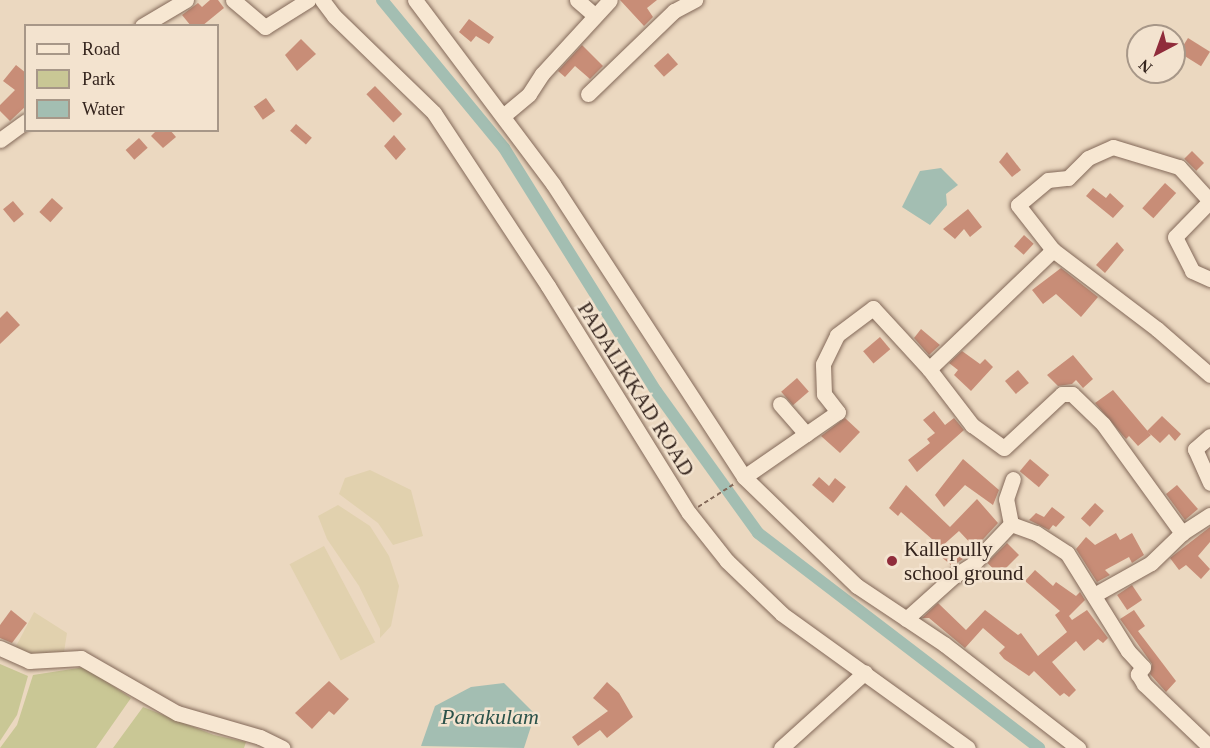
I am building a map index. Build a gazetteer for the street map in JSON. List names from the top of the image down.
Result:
{
  "streets": {
    "street": ["PADALIKKAD ROAD"]
  },
  "water": ["Parakulam"],
  "places": ["Kallepully school ground"],
  "legend": ["Road", "Park", "Water"],
  "north": "bottom left"
}
